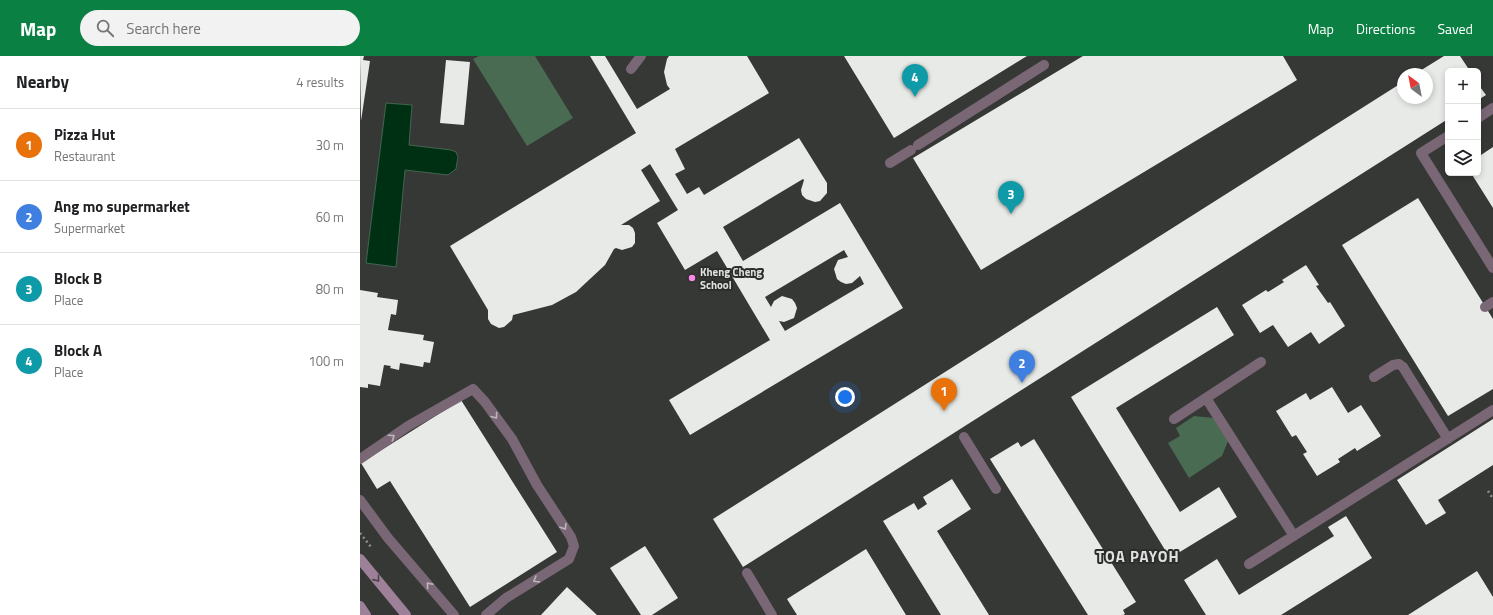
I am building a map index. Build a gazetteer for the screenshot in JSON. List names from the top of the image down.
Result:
{
  "districts": ["TOA PAYOH"],
  "places": ["Kheng Cheng School"],
  "north": "top left",
  "page": {
    "header": "Map",
    "search": "Search here",
    "nav": ["Map", "Directions", "Saved"],
    "heading": ["Nearby", "4 results"],
    "pins": [
      "4",
      "3",
      "2",
      "1"
    ],
    "map_buttons": ["+", "−"],
    "list": [
      {
        "mark": "1",
        "name": "Pizza Hut",
        "note": "Restaurant",
        "value": "30 m"
      },
      {
        "mark": "2",
        "name": "Ang mo supermarket",
        "note": "Supermarket",
        "value": "60 m"
      },
      {
        "mark": "3",
        "name": "Block B",
        "note": "Place",
        "value": "80 m"
      },
      {
        "mark": "4",
        "name": "Block A",
        "note": "Place",
        "value": "100 m"
      }
    ]
  }
}
